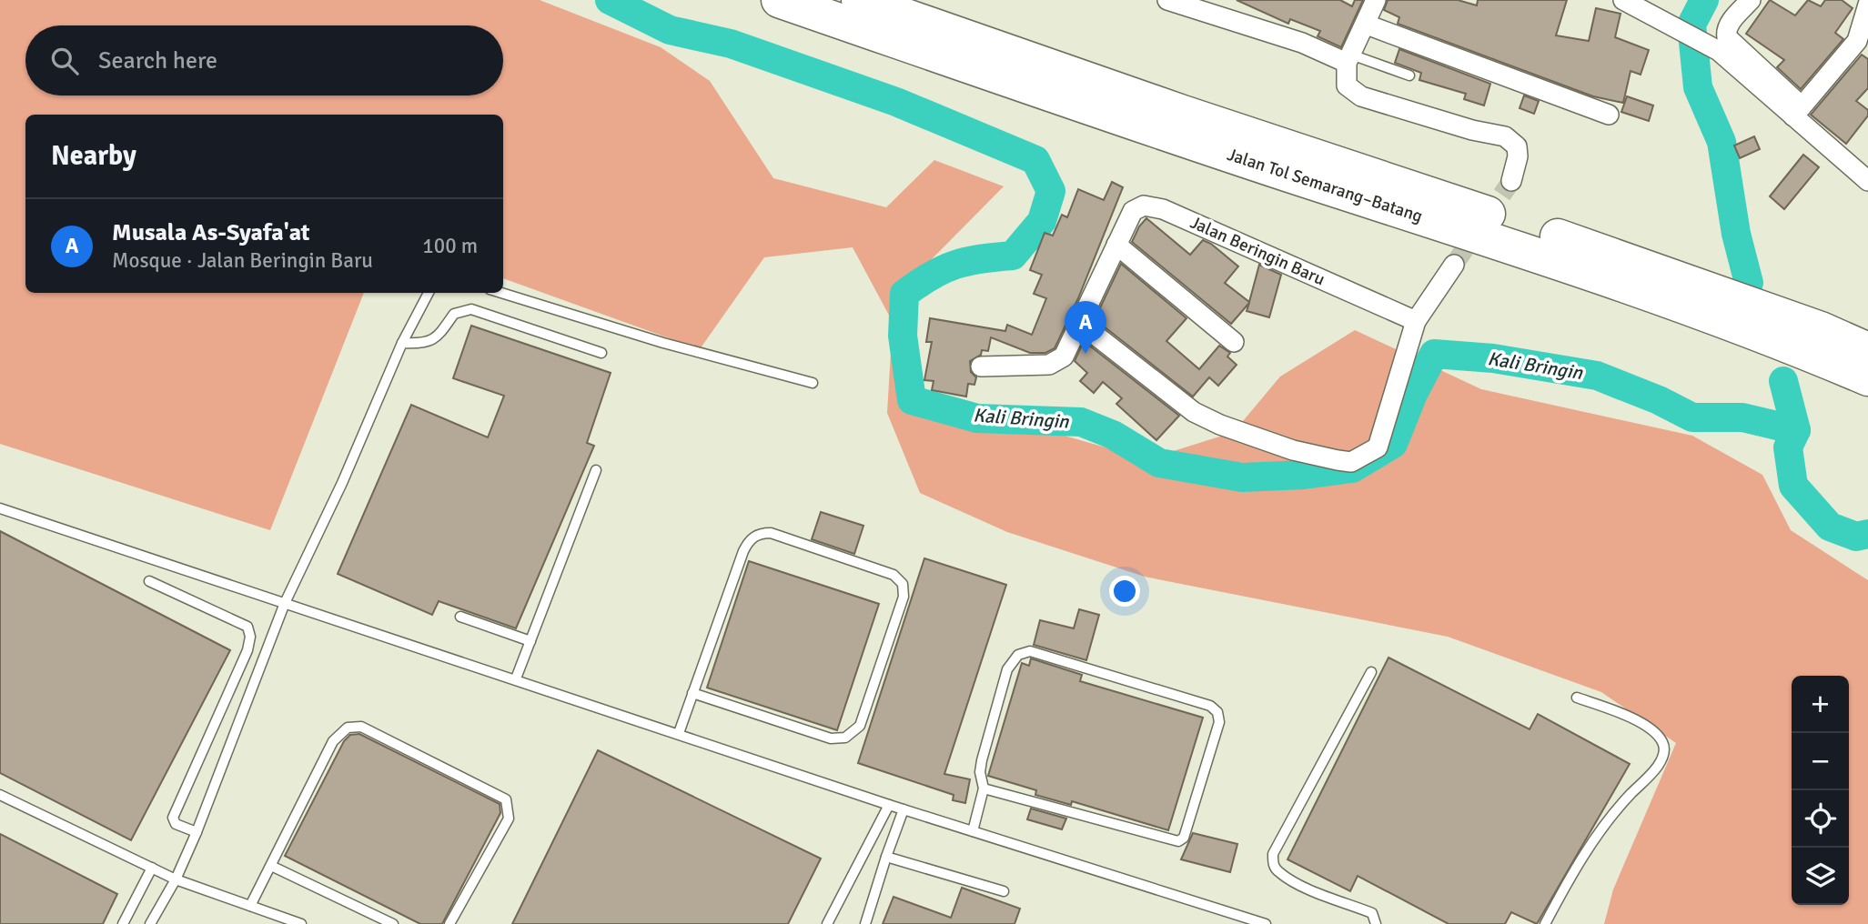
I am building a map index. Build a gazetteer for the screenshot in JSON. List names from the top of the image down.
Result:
{
  "streets": {
    "highway": ["Jalan Tol Semarang–Batang"],
    "street": ["Jalan Beringin Baru"]
  },
  "water": ["Kali Bringin"],
  "page": {
    "search": "Search here",
    "heading": "Nearby",
    "list": [
      {
        "mark": "A",
        "name": "Musala As-Syafa'at",
        "note": "Mosque · Jalan Beringin Baru",
        "value": "100 m"
      }
    ],
    "pins": "A",
    "map_buttons": ["+", "−"]
  }
}
